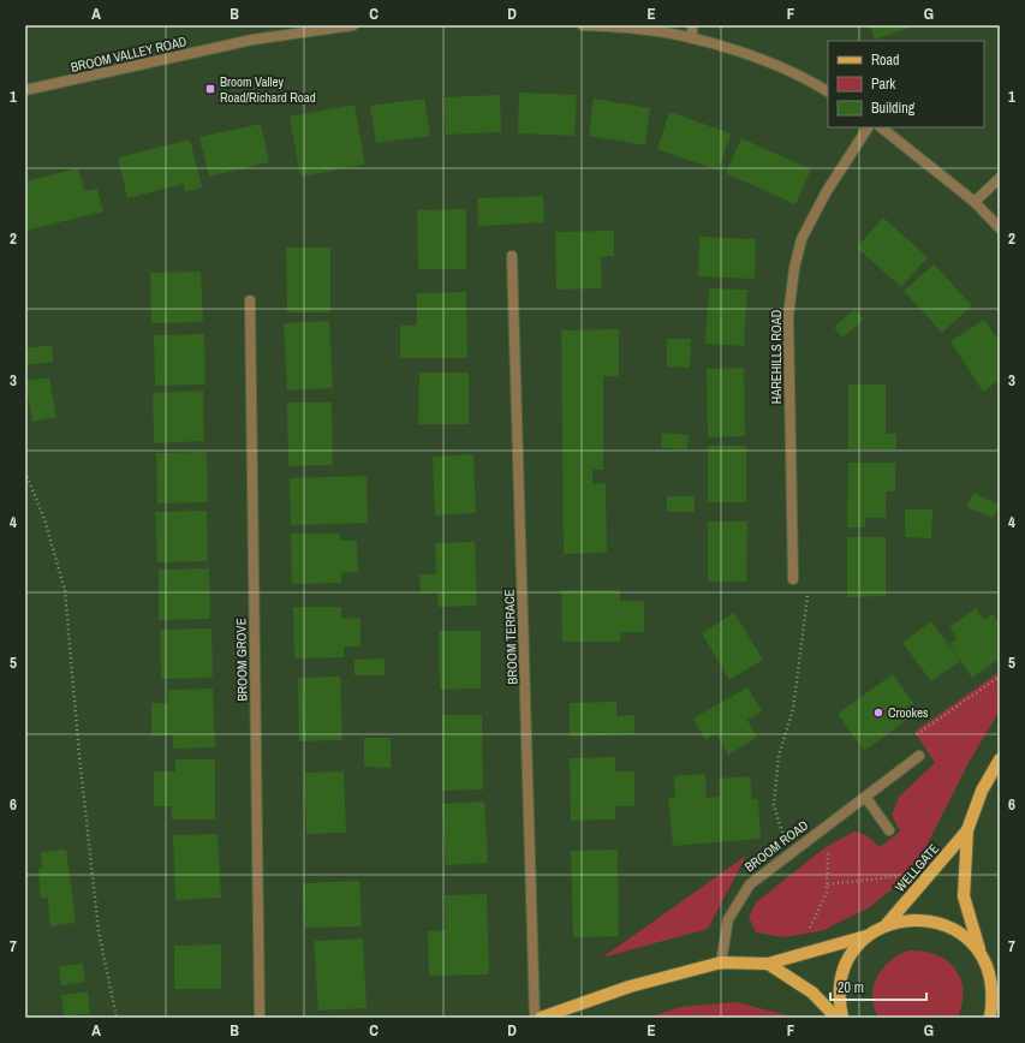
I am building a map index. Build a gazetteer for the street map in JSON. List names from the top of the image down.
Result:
{
  "streets": {
    "main road": ["WELLGATE"],
    "street": [
      "BROOM VALLEY ROAD",
      "HAREHILLS ROAD",
      "BROOM TERRACE",
      "BROOM GROVE",
      "BROOM ROAD"
    ]
  },
  "places": {
    "transit": ["Broom Valley Road/Richard Road"],
    "other": ["Crookes"]
  },
  "legend": ["Road", "Park", "Building"],
  "scale_bar": "20 m",
  "grid": {
    "columns": [
      "A",
      "B",
      "C",
      "D",
      "E",
      "F",
      "G"
    ],
    "rows": [
      "1",
      "2",
      "3",
      "4",
      "5",
      "6",
      "7"
    ]
  }
}
